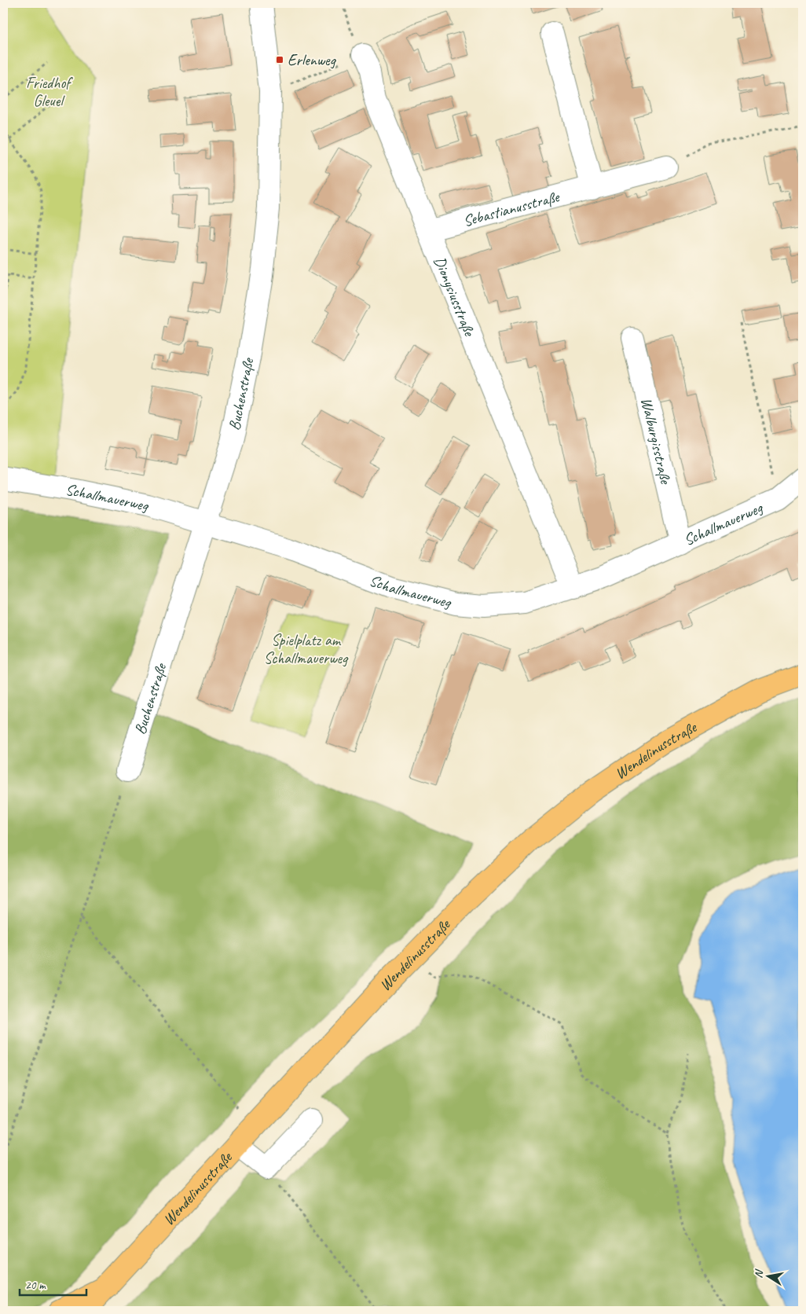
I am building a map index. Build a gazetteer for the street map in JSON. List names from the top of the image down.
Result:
{
  "streets": {
    "main road": ["Wendelinusstraße"],
    "street": [
      "Sebastianusstraße",
      "Dionysiusstraße",
      "Buchenstraße",
      "Walburgisstraße",
      "Schallmauerweg"
    ]
  },
  "crossings": [
    ["Sebastianusstraße", "Dionysiusstraße"],
    ["Dionysiusstraße", "Schallmauerweg"],
    ["Buchenstraße", "Schallmauerweg"],
    ["Walburgisstraße", "Schallmauerweg"]
  ],
  "parks": ["Friedhof Gleuel", "Spielplatz am Schallmauerweg"],
  "places": {
    "transit": ["Erlenweg"]
  },
  "scale_bar": "20 m",
  "north": "left"
}
